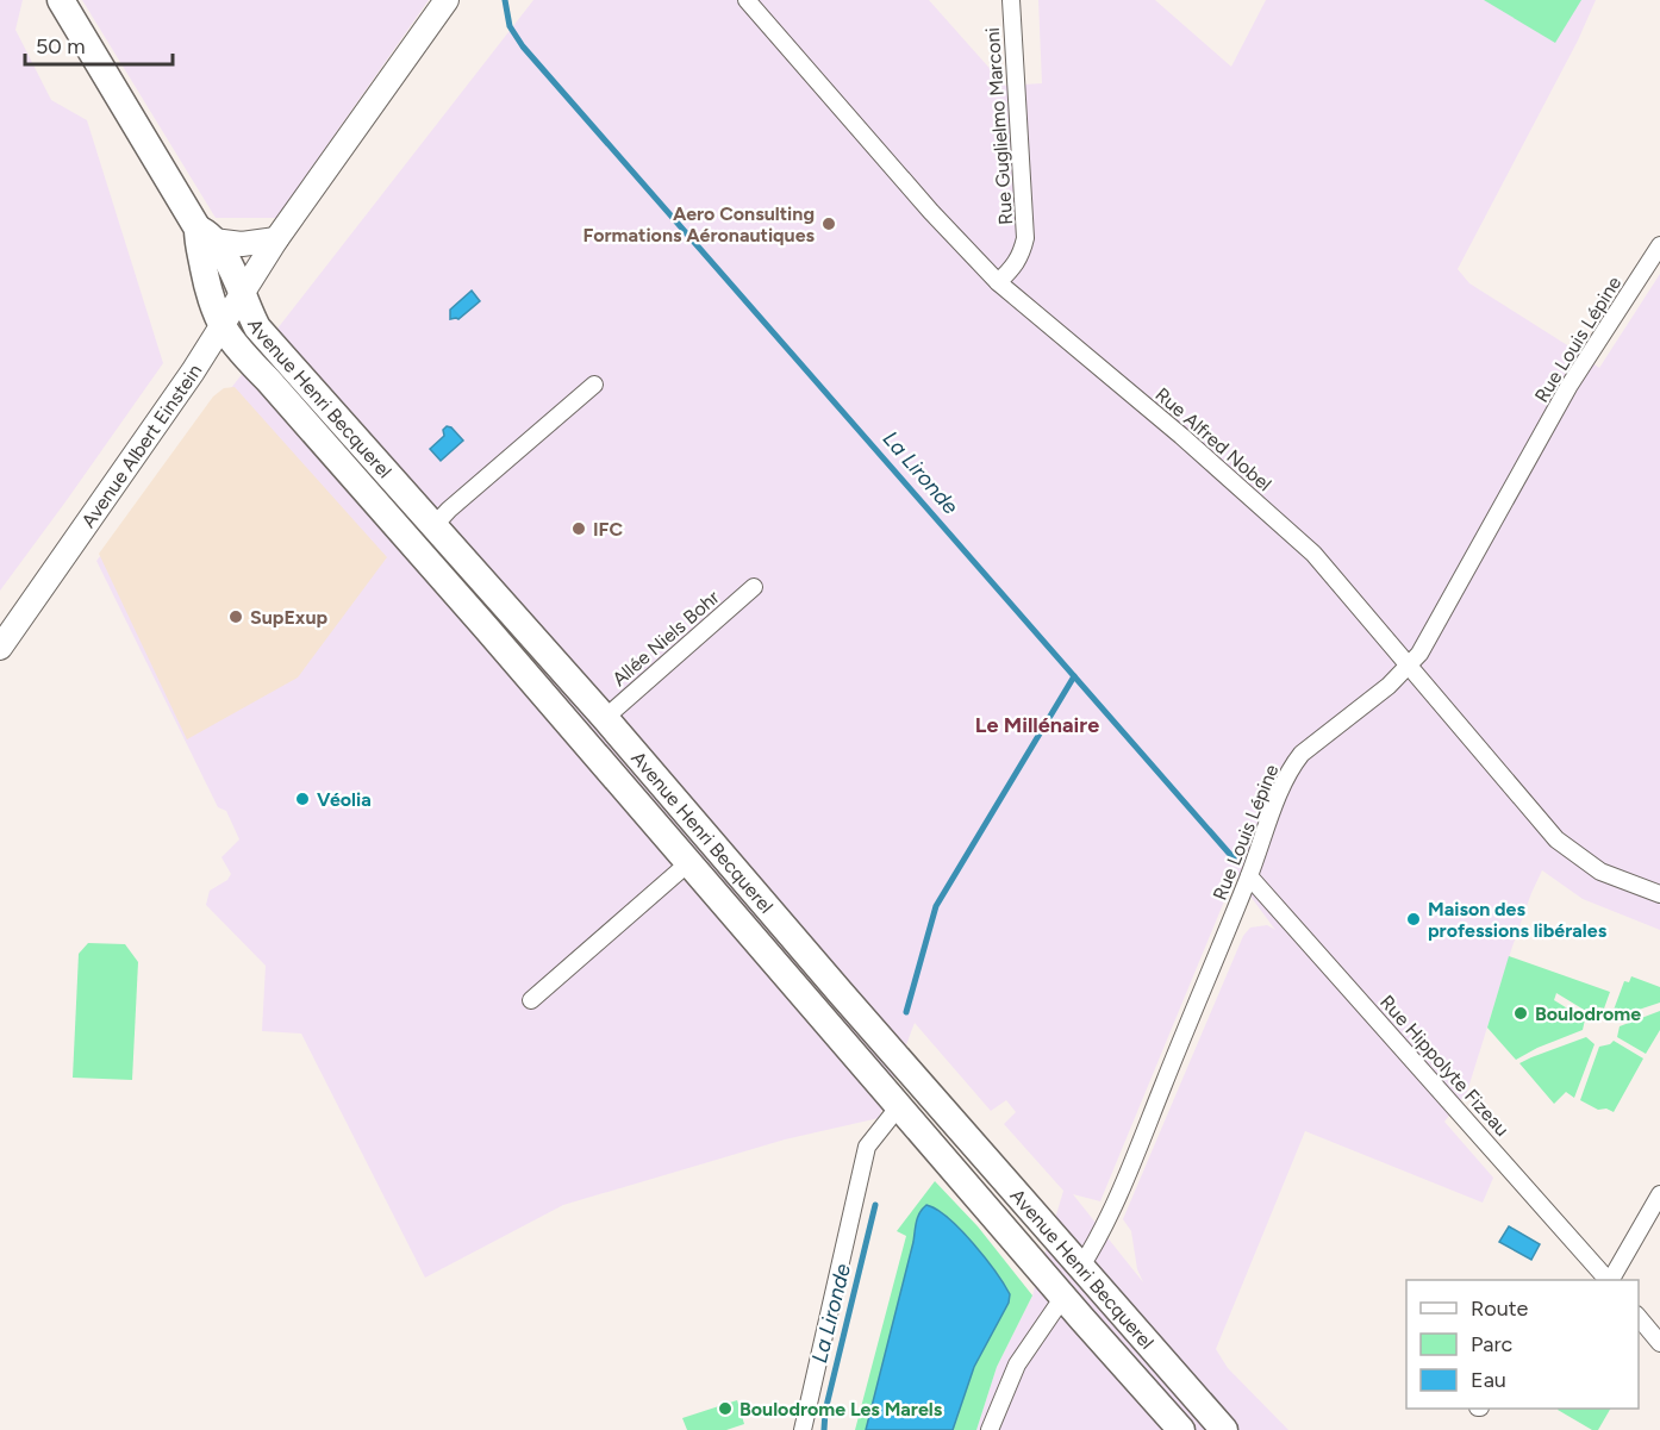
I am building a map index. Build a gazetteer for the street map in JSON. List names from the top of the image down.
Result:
{
  "streets": {
    "main road": ["Avenue Henri Becquerel", "Avenue Albert Einstein"],
    "street": [
      "Rue Guglielmo Marconi",
      "Rue Louis Lépine",
      "Rue Alfred Nobel",
      "Allée Niels Bohr",
      "Rue Hippolyte Fizeau"
    ]
  },
  "crossings": [
    ["Rue Guglielmo Marconi", "Rue Alfred Nobel"],
    ["Rue Louis Lépine", "Avenue Henri Becquerel"],
    ["Rue Louis Lépine", "Rue Alfred Nobel"],
    ["Rue Louis Lépine", "Rue Hippolyte Fizeau"],
    ["Avenue Henri Becquerel", "Avenue Albert Einstein"],
    ["Avenue Henri Becquerel", "Allée Niels Bohr"]
  ],
  "districts": ["Le Millénaire"],
  "water": ["La Lironde"],
  "places": [
    "Aero Consulting Formations Aéronautiques",
    "IFC",
    "SupExup",
    "Véolia",
    "Maison des professions libérales",
    "Boulodrome",
    "Boulodrome Les Marels"
  ],
  "legend": ["Route", "Parc", "Eau"],
  "scale_bar": "50 m"
}
